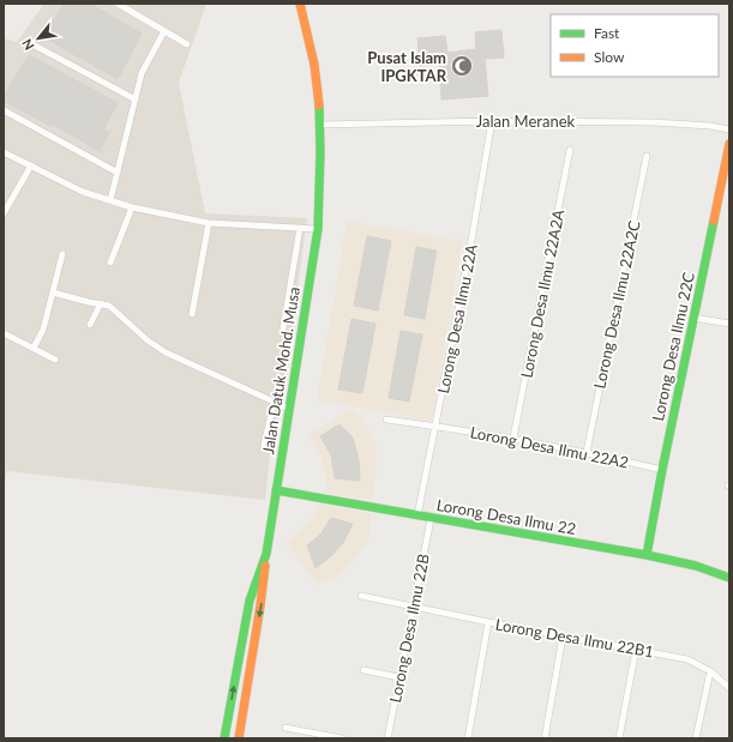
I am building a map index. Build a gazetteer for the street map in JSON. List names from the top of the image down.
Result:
{
  "streets": {
    "main road": ["Lorong Desa Ilmu 22C", "Jalan Datuk Mohd. Musa", "Lorong Desa Ilmu 22"],
    "street": [
      "Jalan Meranek",
      "Lorong Desa Ilmu 22A2A",
      "Lorong Desa Ilmu 22A2C",
      "Lorong Desa Ilmu 22A",
      "Lorong Desa Ilmu 22A2",
      "Lorong Desa Ilmu 22B",
      "Lorong Desa Ilmu 22B1"
    ]
  },
  "crossings": [
    ["Jalan Meranek", "Lorong Desa Ilmu 22A"],
    ["Jalan Meranek", "Jalan Datuk Mohd. Musa"],
    ["Lorong Desa Ilmu 22A2A", "Lorong Desa Ilmu 22A2"],
    ["Lorong Desa Ilmu 22A2C", "Lorong Desa Ilmu 22A2"],
    ["Lorong Desa Ilmu 22A", "Lorong Desa Ilmu 22A2"],
    ["Lorong Desa Ilmu 22A", "Lorong Desa Ilmu 22"],
    ["Lorong Desa Ilmu 22C", "Lorong Desa Ilmu 22A2"],
    ["Lorong Desa Ilmu 22C", "Lorong Desa Ilmu 22"],
    ["Jalan Datuk Mohd. Musa", "Lorong Desa Ilmu 22"],
    ["Lorong Desa Ilmu 22", "Lorong Desa Ilmu 22B"],
    ["Lorong Desa Ilmu 22B", "Lorong Desa Ilmu 22B1"]
  ],
  "places": {
    "mosque": ["Pusat Islam IPGKTAR"]
  },
  "legend": ["Fast", "Slow"],
  "north": "bottom left"
}
